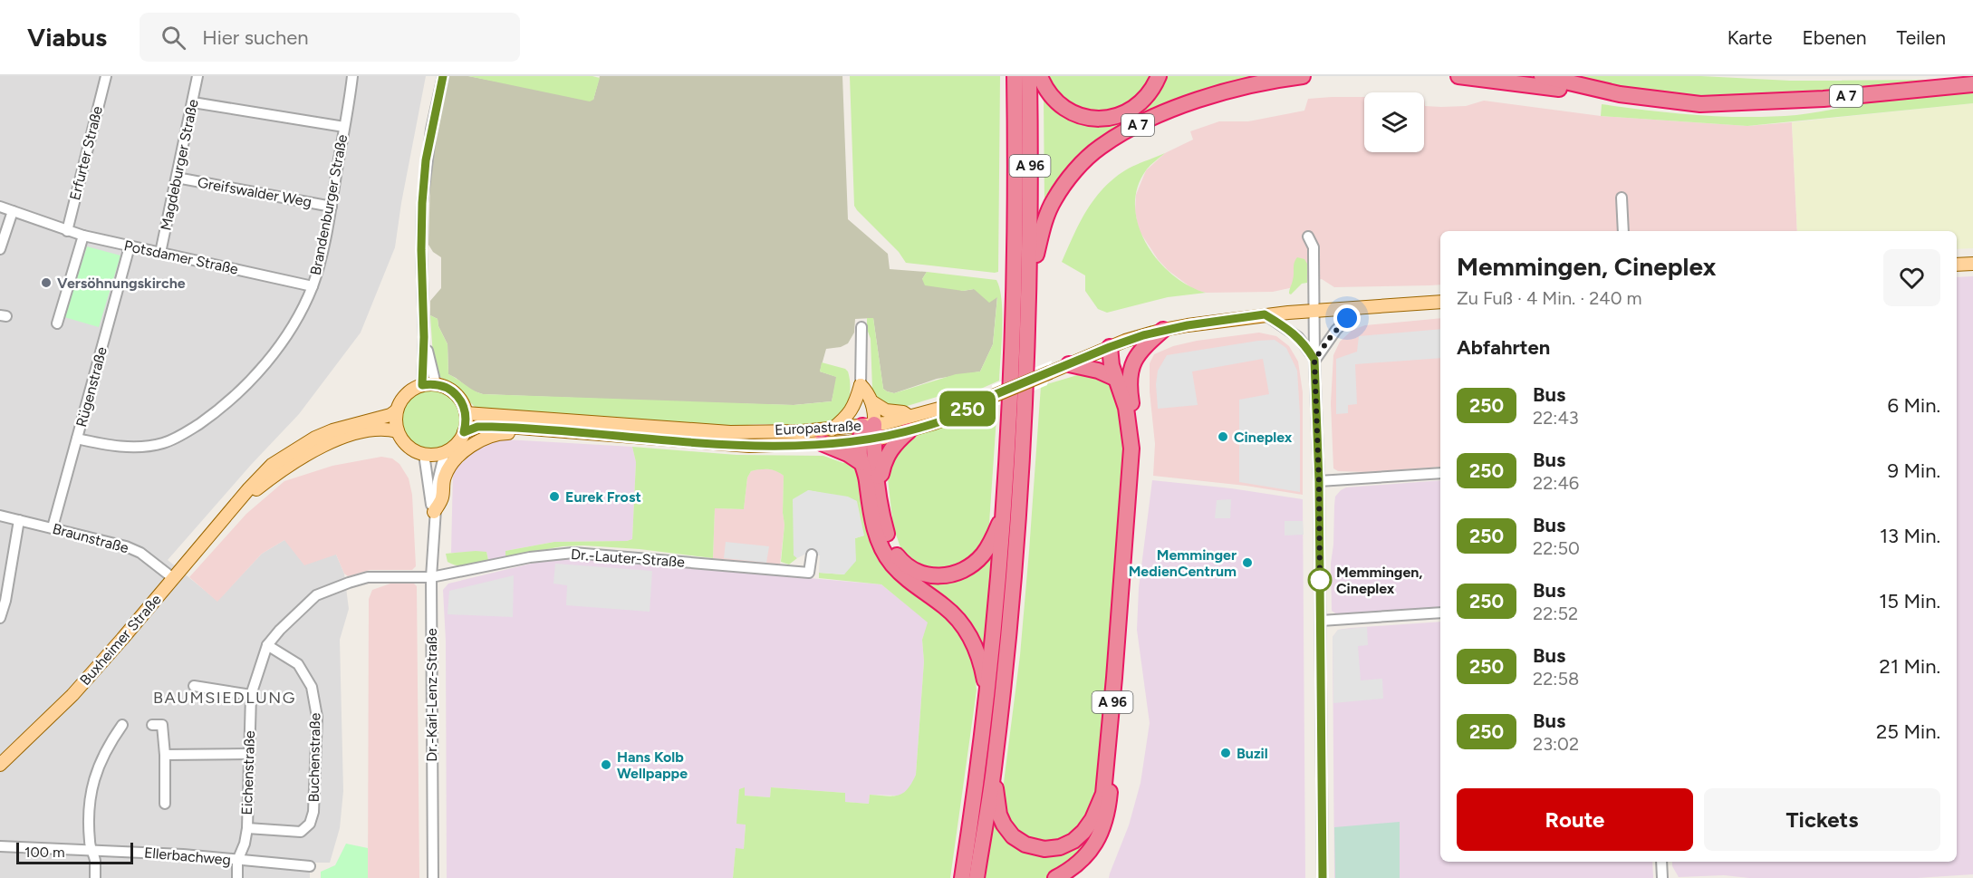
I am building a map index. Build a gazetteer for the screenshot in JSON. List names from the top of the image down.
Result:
{
  "streets": {
    "highway": ["A 7", "A 96"],
    "main road": ["Europastraße", "Buxheimer Straße"],
    "street": [
      "Erfurter Straße",
      "Magdeburger Straße",
      "Greifswalder Weg",
      "Brandenburger Straße",
      "Potsdamer Straße",
      "Rügenstraße",
      "Braunstraße",
      "Dr.-Lauter-Straße",
      "Dr.-Karl-Lenz-Straße",
      "Buchenstraße",
      "Eichenstraße",
      "Ellerbachweg"
    ]
  },
  "crossings": [
    ["A 7", "A 96"],
    ["Erfurter Straße", "Potsdamer Straße"],
    ["Magdeburger Straße", "Greifswalder Weg"],
    ["Magdeburger Straße", "Potsdamer Straße"],
    ["A 96", "Europastraße"],
    ["Greifswalder Weg", "Brandenburger Straße"],
    ["Brandenburger Straße", "Potsdamer Straße"],
    ["Brandenburger Straße", "Rügenstraße"],
    ["Potsdamer Straße", "Rügenstraße"],
    ["Rügenstraße", "Braunstraße"],
    ["Europastraße", "Buxheimer Straße"],
    ["Europastraße", "Dr.-Karl-Lenz-Straße"],
    ["Braunstraße", "Buxheimer Straße"],
    ["Dr.-Lauter-Straße", "Dr.-Karl-Lenz-Straße"],
    ["Dr.-Lauter-Straße", "Eichenstraße"],
    ["Buxheimer Straße", "Dr.-Karl-Lenz-Straße"],
    ["Dr.-Karl-Lenz-Straße", "Eichenstraße"],
    ["Buchenstraße", "Eichenstraße"],
    ["Eichenstraße", "Ellerbachweg"]
  ],
  "districts": ["BAUMSIEDLUNG"],
  "places": [
    "Versöhnungskirche",
    "Cineplex",
    "Eurek Frost",
    "Memminger MedienCentrum",
    "Memmingen, Cineplex",
    "Buzil",
    "Hans Kolb Wellpappe"
  ],
  "lines": ["bus line 250"],
  "scale_bar": "100 m",
  "page": {
    "header": "Viabus",
    "search": "Hier suchen",
    "nav": ["Karte", "Ebenen", "Teilen"],
    "on_map": "250",
    "heading": [
      ["Memmingen, Cineplex", "Zu Fuß · 4 Min. · 240 m"],
      "Abfahrten"
    ],
    "list": [
      {
        "mark": "250",
        "name": "Bus",
        "note": "22:43",
        "value": "6 Min."
      },
      {
        "mark": "250",
        "name": "Bus",
        "note": "22:46",
        "value": "9 Min."
      },
      {
        "mark": "250",
        "name": "Bus",
        "note": "22:50",
        "value": "13 Min."
      },
      {
        "mark": "250",
        "name": "Bus",
        "note": "22:52",
        "value": "15 Min."
      },
      {
        "mark": "250",
        "name": "Bus",
        "note": "22:58",
        "value": "21 Min."
      },
      {
        "mark": "250",
        "name": "Bus",
        "note": "23:02",
        "value": "25 Min."
      }
    ],
    "buttons": ["Route", "Tickets"],
    "scale": "100 m"
  }
}
